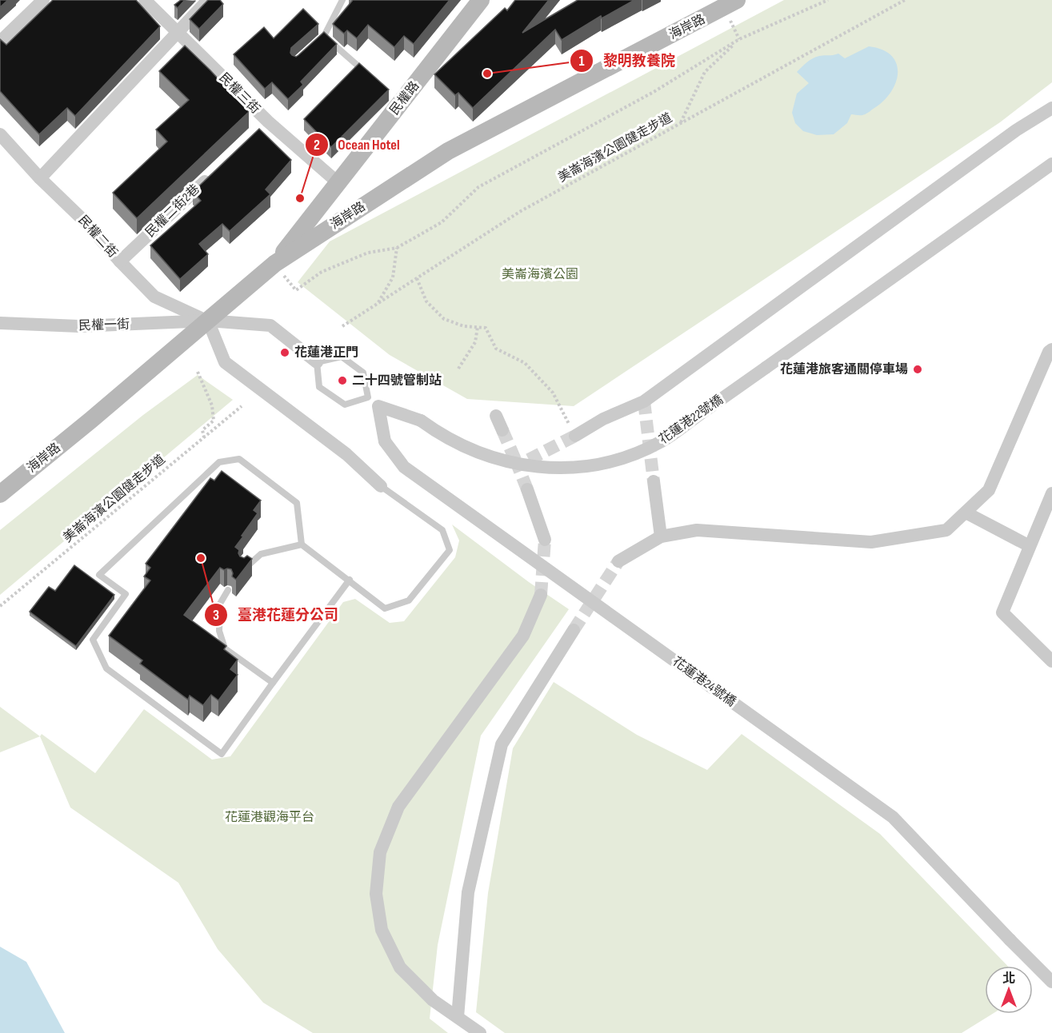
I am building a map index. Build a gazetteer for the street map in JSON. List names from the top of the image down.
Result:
{
  "streets": {
    "main road": ["海岸路", "民權路"],
    "street": [
      "民權三街",
      "民權二街2巷",
      "民權二街",
      "民權一街",
      "花蓮港22號橋",
      "花蓮港24號橋"
    ],
    "path": ["美崙海濱公園健走步道"]
  },
  "crossings": [
    ["海岸路", "民權路"],
    ["海岸路", "民權二街"],
    ["海岸路", "民權一街"],
    ["民權三街", "民權路"],
    ["民權二街2巷", "民權二街"],
    ["民權二街", "民權一街"],
    ["花蓮港22號橋", "花蓮港24號橋"]
  ],
  "parks": ["美崙海濱公園", "花蓮港觀海平台"],
  "places": [
    "黎明教養院",
    "Ocean Hotel",
    "花蓮港正門",
    "花蓮港旅客通關停車場",
    "二十四號管制站",
    "臺港花蓮分公司"
  ],
  "north": "top"
}
